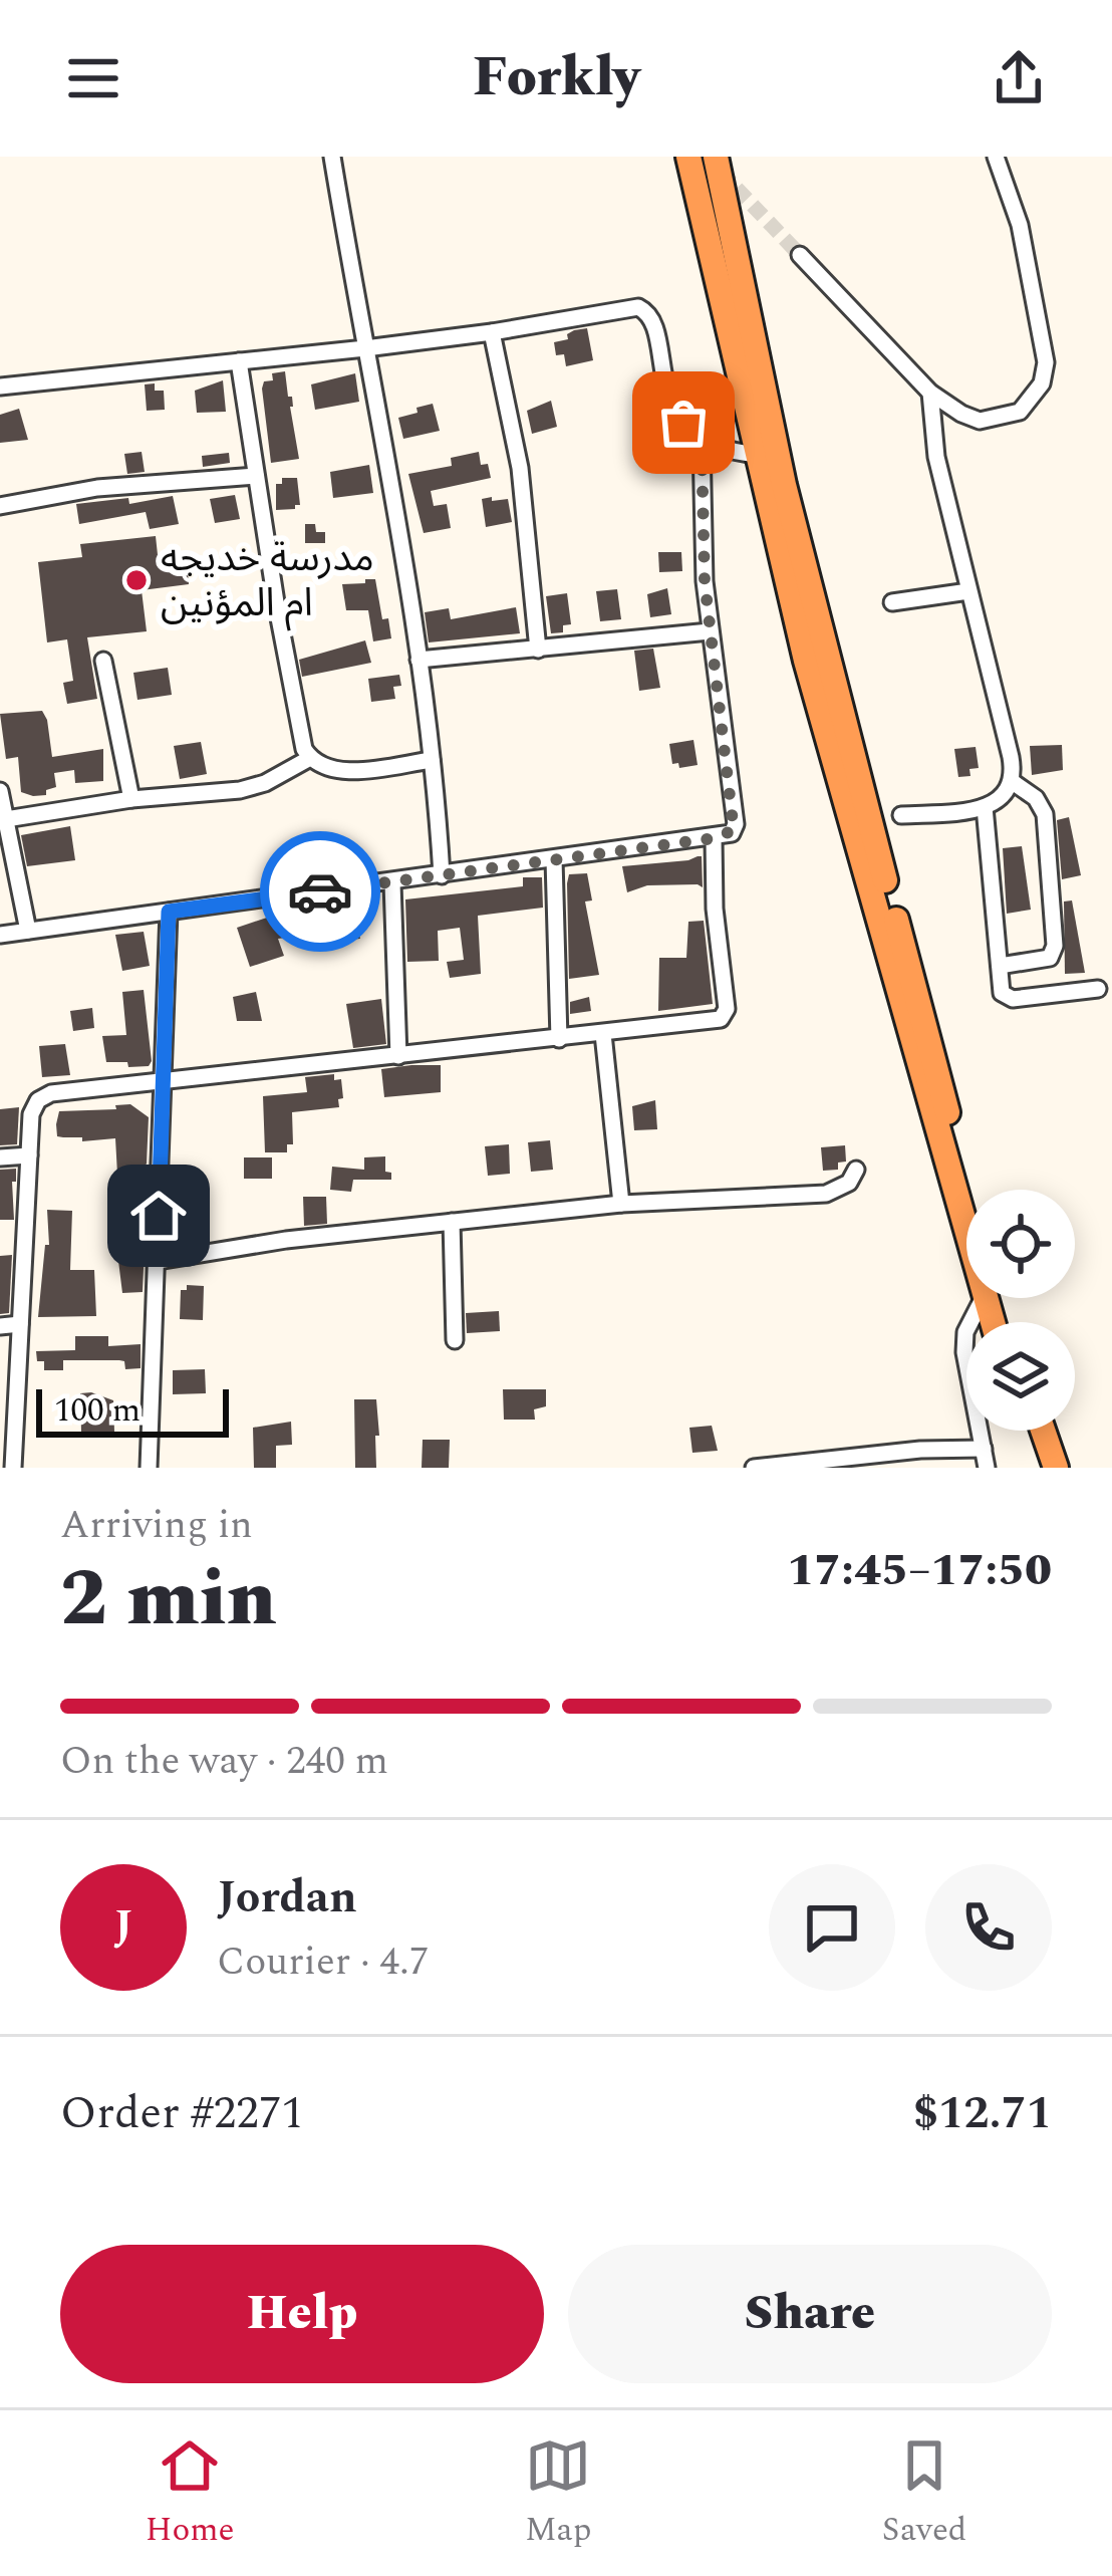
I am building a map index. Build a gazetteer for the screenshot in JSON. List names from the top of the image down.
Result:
{
  "places": ["مدرسة خديجه ام المؤنين"],
  "scale_bar": "100 m",
  "page": {
    "header": "Forkly",
    "scale": "100 m",
    "heading": ["2 min", "Arriving in", "17:45–17:50"],
    "panel": [
      "Jordan",
      "Courier · 4.7",
      "Order #2271",
      "$12.71"
    ],
    "bar": "On the way · 240 m",
    "round": "J",
    "buttons": ["Help", "Share"],
    "tabs": ["Home", "Map", "Saved"]
  }
}
